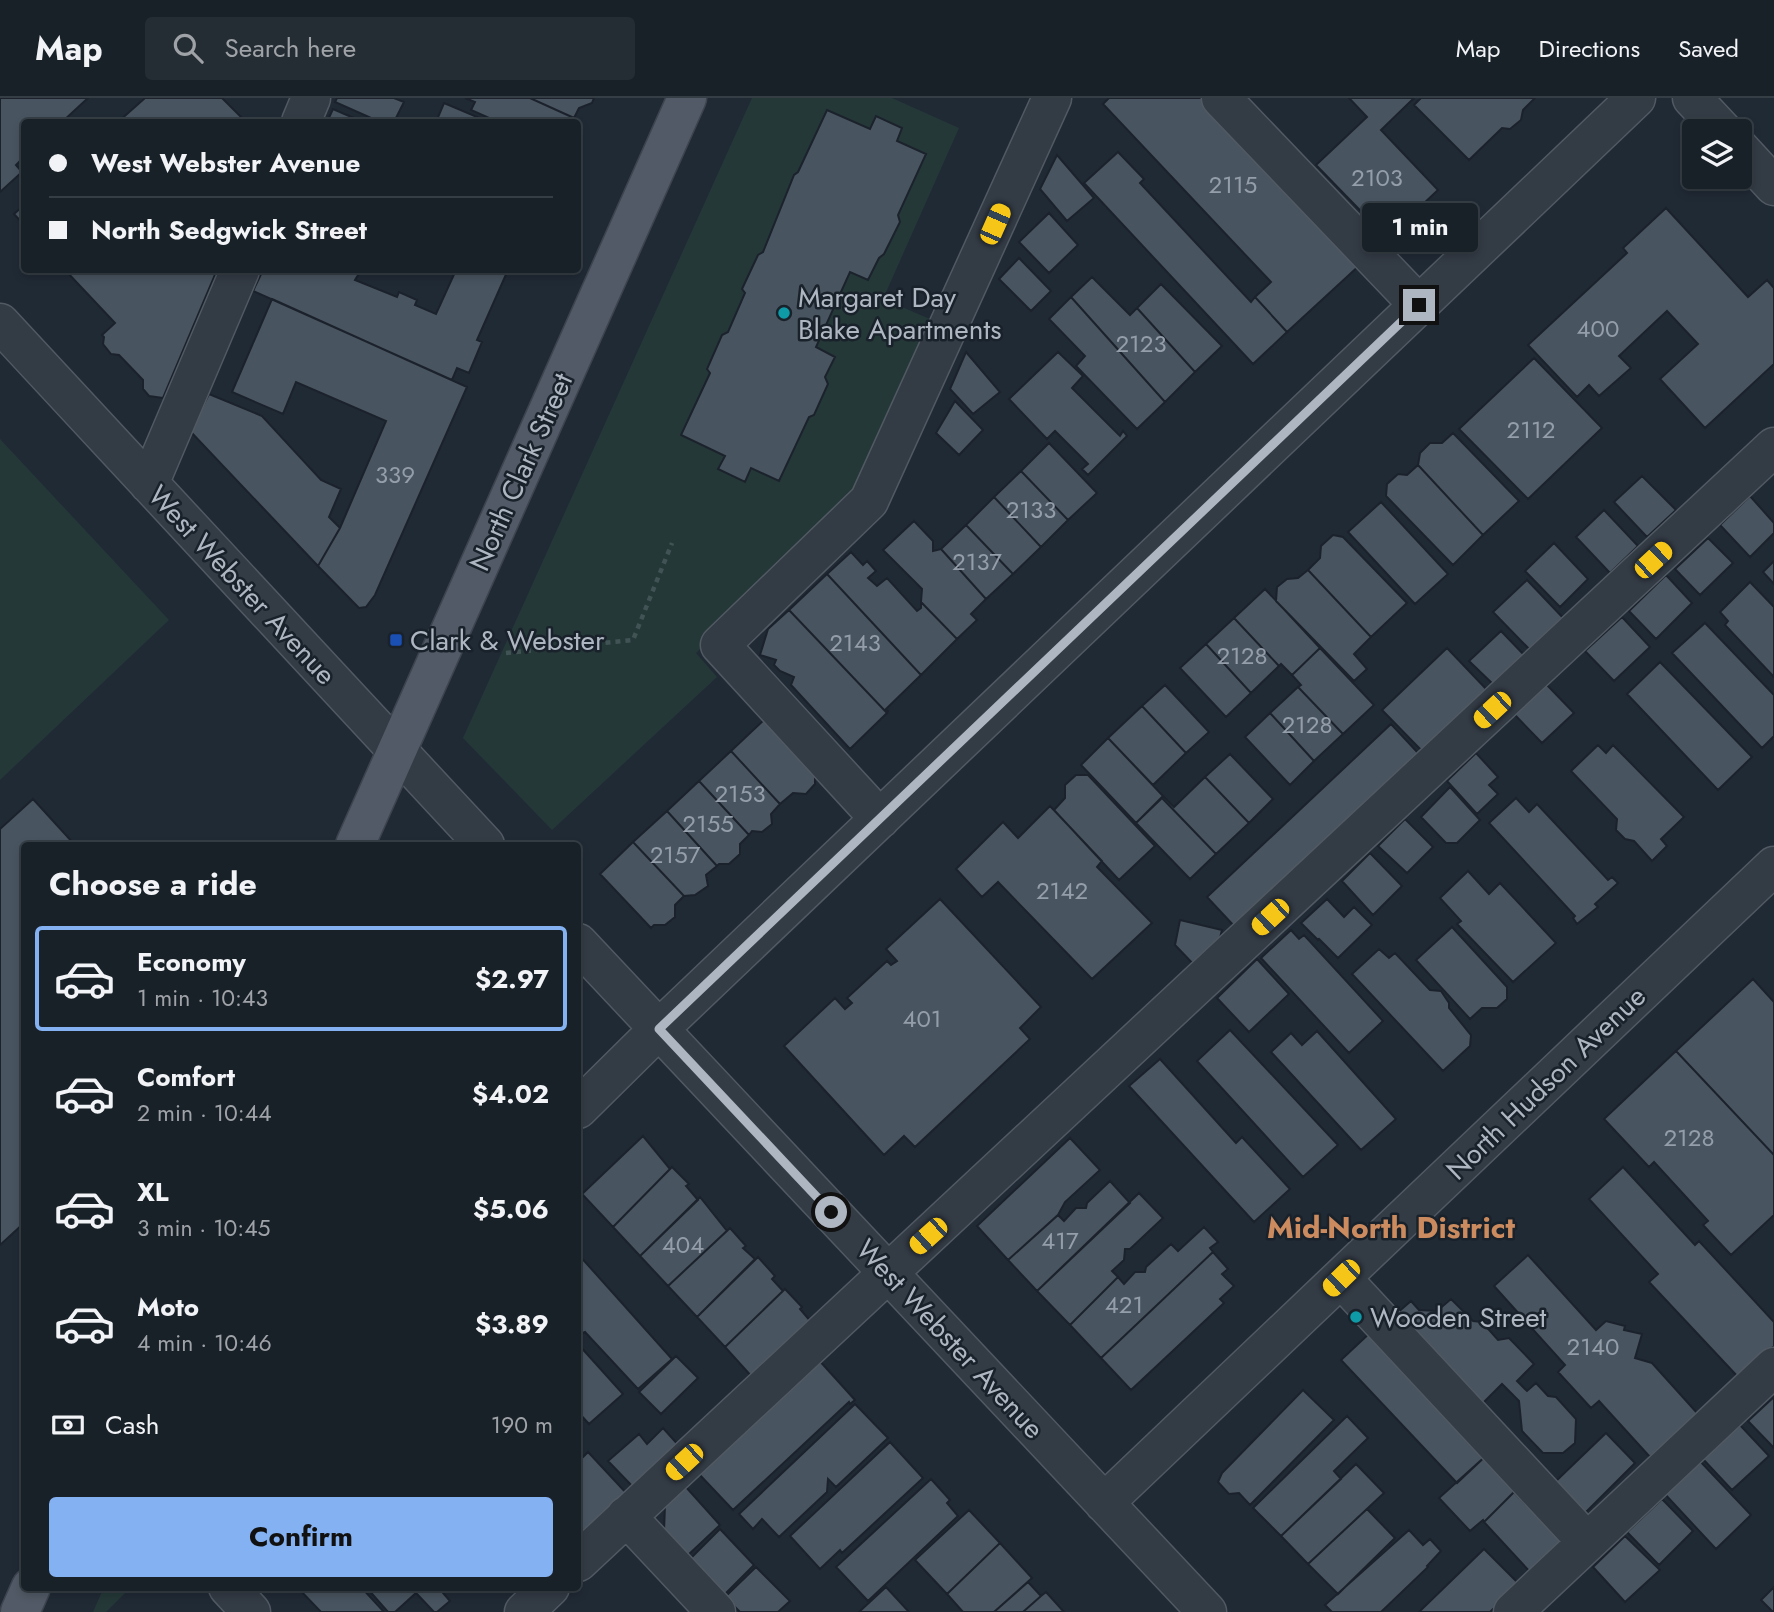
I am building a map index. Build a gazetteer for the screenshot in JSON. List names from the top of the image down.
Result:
{
  "streets": {
    "main road": ["North Clark Street"],
    "street": ["West Webster Avenue", "North Hudson Avenue"]
  },
  "crossings": [
    ["North Clark Street", "West Webster Avenue"],
    ["West Webster Avenue", "North Hudson Avenue"]
  ],
  "districts": ["Mid-North District"],
  "places": {
    "other": ["Margaret Day Blake Apartments", "Wooden Street"],
    "transit": ["Clark & Webster"]
  },
  "house_numbers": [
    "2103",
    "2115",
    "400",
    "2123",
    "2112",
    "339",
    "2133",
    "2137",
    "2143",
    "2128",
    "2128",
    "2153",
    "2155",
    "2157",
    "2142",
    "401",
    "2128",
    "417",
    "404",
    "421",
    "2140"
  ],
  "page": {
    "header": "Map",
    "search": "Search here",
    "nav": ["Map", "Directions", "Saved"],
    "banner": ["West Webster Avenue", "North Sedgwick Street"],
    "bubble": "1 min",
    "heading": "Choose a ride",
    "list": [
      {
        "name": "Economy",
        "note": "1 min · 10:43",
        "value": "$2.97"
      },
      {
        "name": "Comfort",
        "note": "2 min · 10:44",
        "value": "$4.02"
      },
      {
        "name": "XL",
        "note": "3 min · 10:45",
        "value": "$5.06"
      },
      {
        "name": "Moto",
        "note": "4 min · 10:46",
        "value": "$3.89"
      }
    ],
    "pay": ["Cash", "190 m"],
    "buttons": "Confirm"
  }
}
